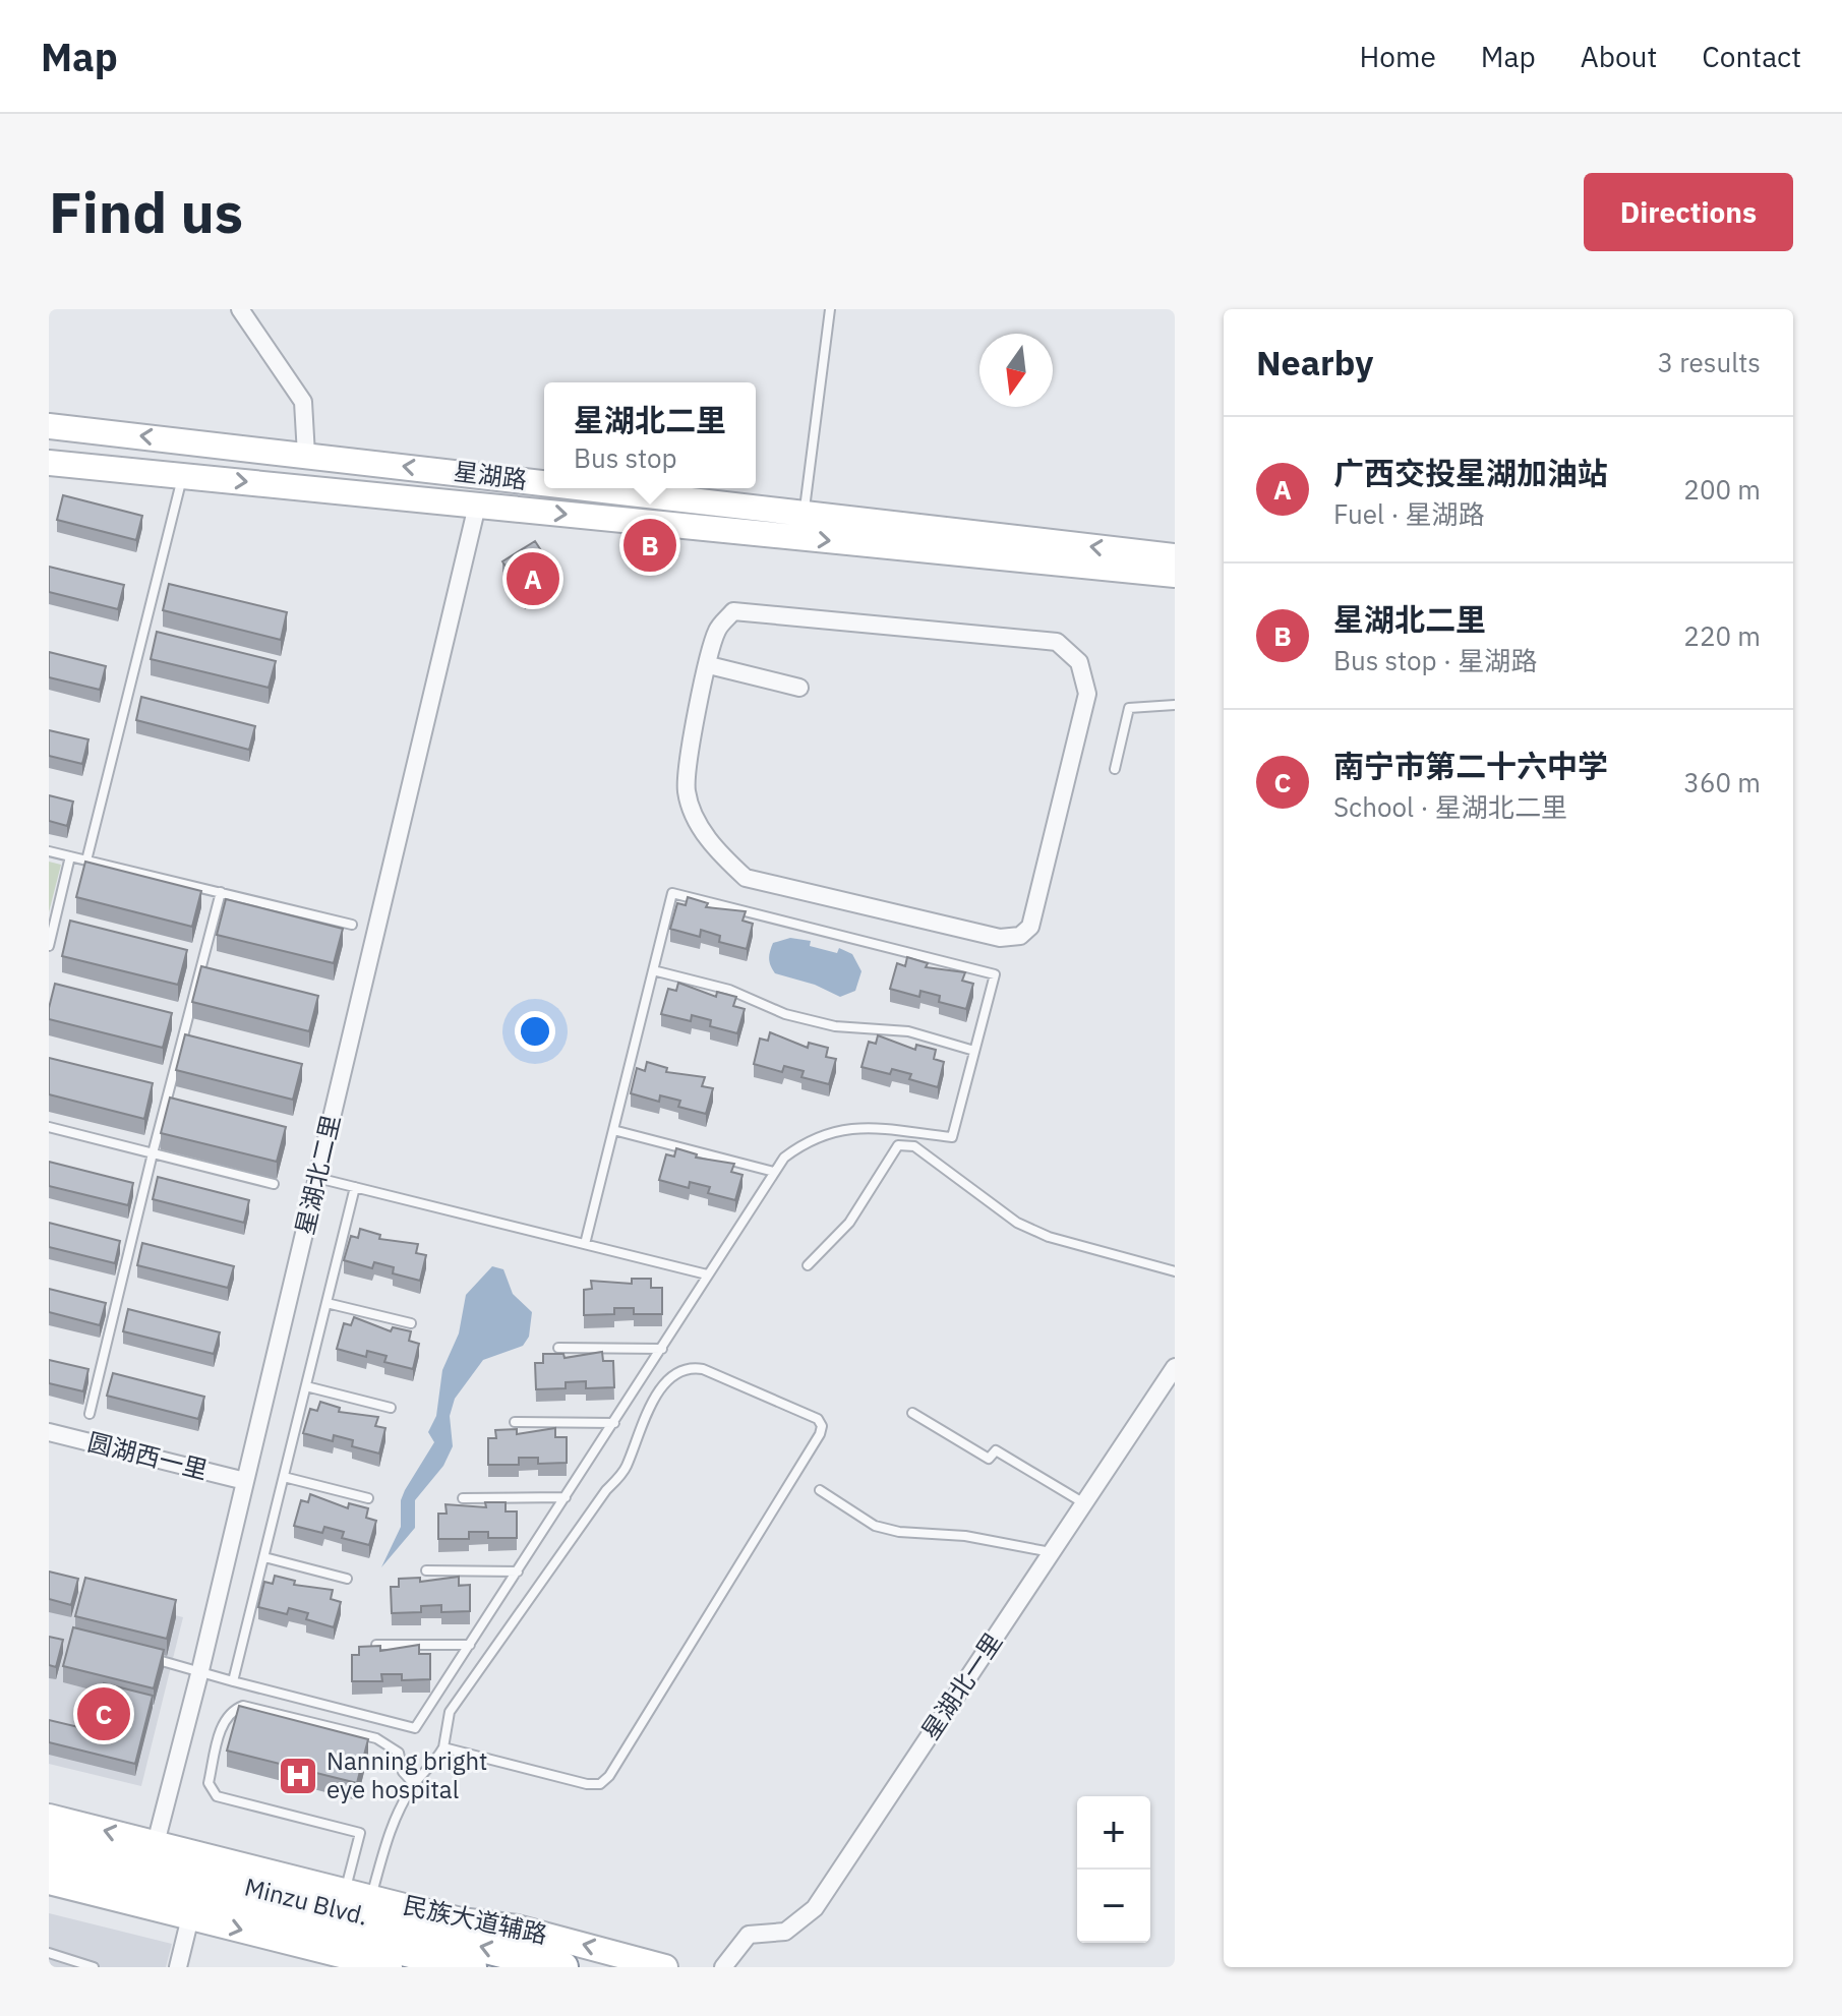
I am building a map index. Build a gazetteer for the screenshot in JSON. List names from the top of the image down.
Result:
{
  "streets": {
    "highway": ["Minzu Blvd."],
    "main road": ["星湖路", "民族大道辅路"],
    "street": ["星湖北二里", "圆湖西一里", "星湖北一里"]
  },
  "crossings": [
    ["星湖路", "星湖北二里"],
    ["星湖北二里", "圆湖西一里"],
    ["星湖北二里", "民族大道辅路"],
    ["Minzu Blvd.", "民族大道辅路"]
  ],
  "places": {
    "hospital": ["Nanning bright eye hospital"]
  },
  "north": "bottom",
  "page": {
    "header": "Map",
    "nav": [
      "Home",
      "Map",
      "About",
      "Contact"
    ],
    "buttons": "Directions",
    "title": "Find us",
    "heading": ["Nearby", "3 results"],
    "popup": ["星湖北二里", "Bus stop"],
    "list": [
      {
        "mark": "A",
        "name": "广西交投星湖加油站",
        "note": "Fuel · 星湖路",
        "value": "200 m"
      },
      {
        "mark": "B",
        "name": "星湖北二里",
        "note": "Bus stop · 星湖路",
        "value": "220 m"
      },
      {
        "mark": "C",
        "name": "南宁市第二十六中学",
        "note": "School · 星湖北二里",
        "value": "360 m"
      }
    ],
    "pins": ["B", "A", "C"],
    "map_buttons": ["+", "−"]
  }
}
